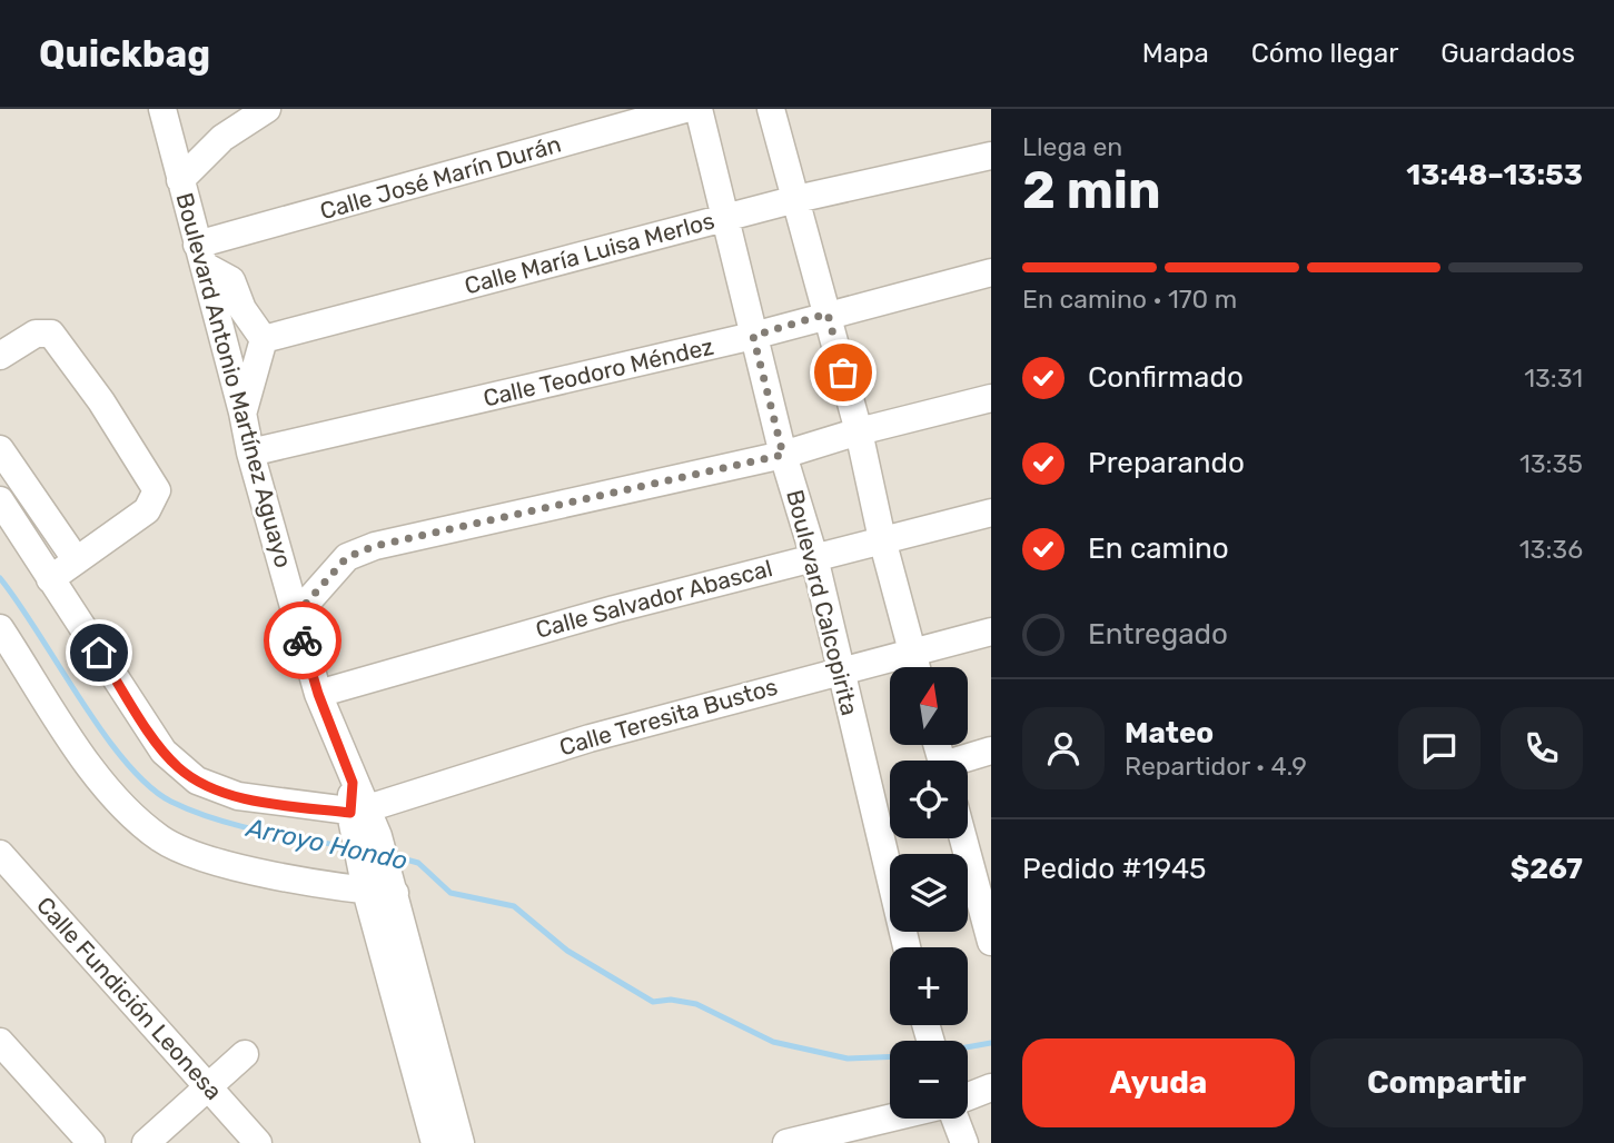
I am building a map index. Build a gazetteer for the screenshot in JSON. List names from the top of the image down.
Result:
{
  "streets": {
    "street": [
      "Calle José Marín Durán",
      "Calle María Luisa Merlos",
      "Calle Teodoro Méndez",
      "Boulevard Antonio Martínez Aguayo",
      "Calle Salvador Abascal",
      "Boulevard Calcopirita",
      "Calle Teresita Bustos",
      "Calle Fundición Leonesa"
    ]
  },
  "crossings": [
    ["Calle José Marín Durán", "Boulevard Antonio Martínez Aguayo"],
    ["Calle María Luisa Merlos", "Boulevard Calcopirita"],
    ["Calle Teodoro Méndez", "Boulevard Antonio Martínez Aguayo"],
    ["Calle Teodoro Méndez", "Boulevard Calcopirita"],
    ["Boulevard Antonio Martínez Aguayo", "Calle Salvador Abascal"],
    ["Boulevard Antonio Martínez Aguayo", "Calle Teresita Bustos"],
    ["Calle Salvador Abascal", "Boulevard Calcopirita"],
    ["Boulevard Calcopirita", "Calle Teresita Bustos"]
  ],
  "water": ["Arroyo Hondo"],
  "north": "top",
  "page": {
    "header": "Quickbag",
    "nav": ["Mapa", "Cómo llegar", "Guardados"],
    "heading": ["2 min", "Llega en", "13:48–13:53"],
    "panel": [
      "Mateo",
      "Repartidor · 4.9",
      "Pedido #1945",
      "$267"
    ],
    "bar": "En camino · 170 m",
    "list": [
      ["Confirmado", "13:31"],
      ["Preparando", "13:35"],
      ["En camino", "13:36"],
      "Entregado"
    ],
    "map_buttons": ["+", "−"],
    "buttons": ["Ayuda", "Compartir"]
  }
}
